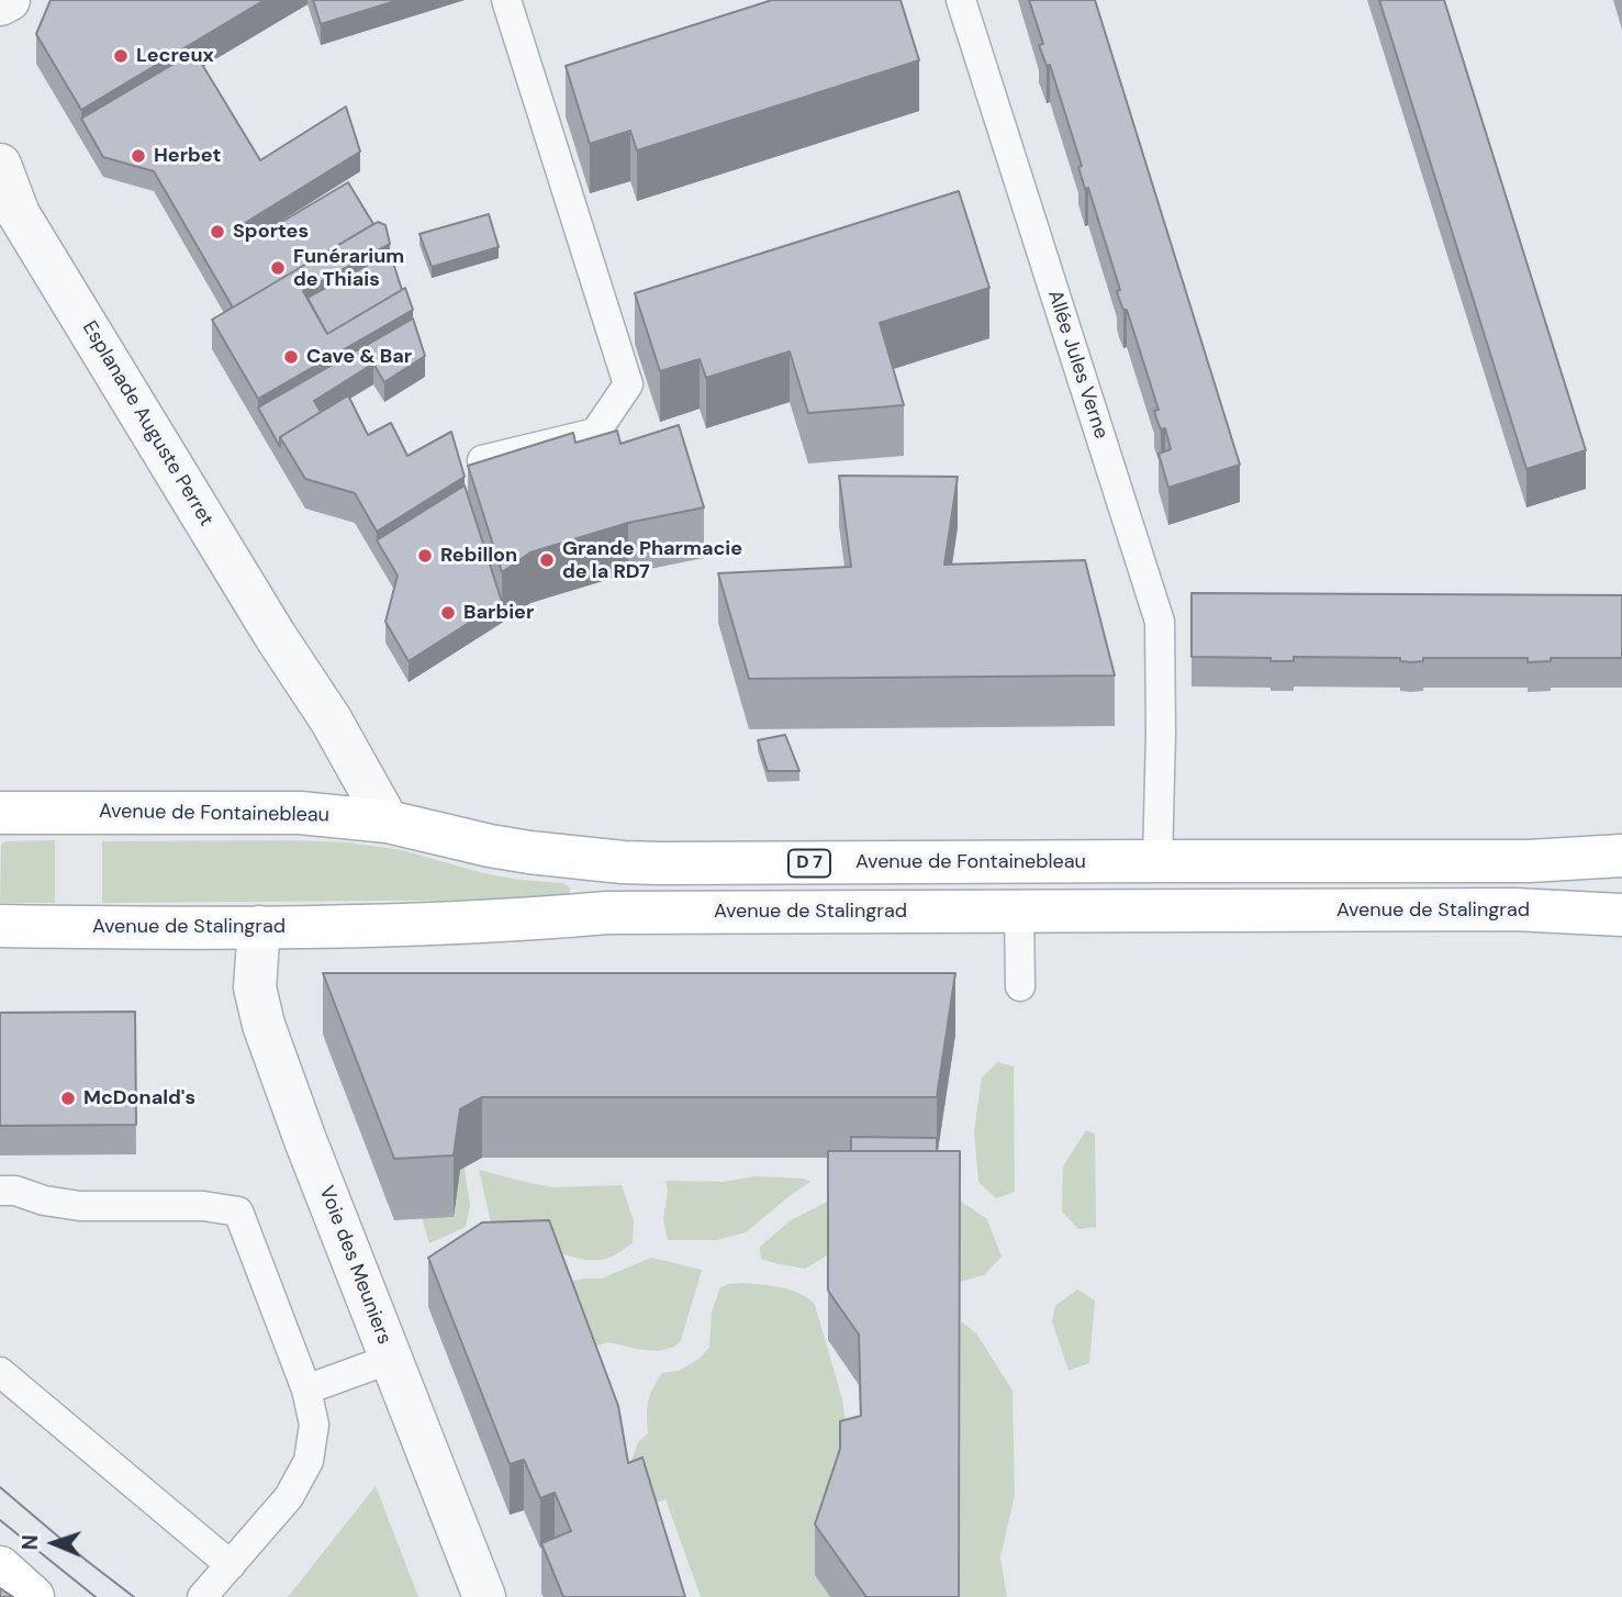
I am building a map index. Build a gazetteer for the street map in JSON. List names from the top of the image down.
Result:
{
  "streets": {
    "main road": ["Avenue de Fontainebleau", "D 7", "Avenue de Stalingrad"],
    "street": ["Esplanade Auguste Perret", "Voie des Meuniers"],
    "lane": ["Allée Jules Verne"]
  },
  "crossings": [
    ["Allée Jules Verne", "Avenue de Fontainebleau"],
    ["Esplanade Auguste Perret", "Avenue de Fontainebleau"],
    ["Avenue de Stalingrad", "Voie des Meuniers"]
  ],
  "places": [
    "Lecreux",
    "Herbet",
    "Sportes",
    "Funérarium de Thiais",
    "Cave & Bar",
    "Rebillon",
    "Grande Pharmacie de la RD7",
    "Barbier",
    "McDonald's"
  ],
  "north": "left"
}
